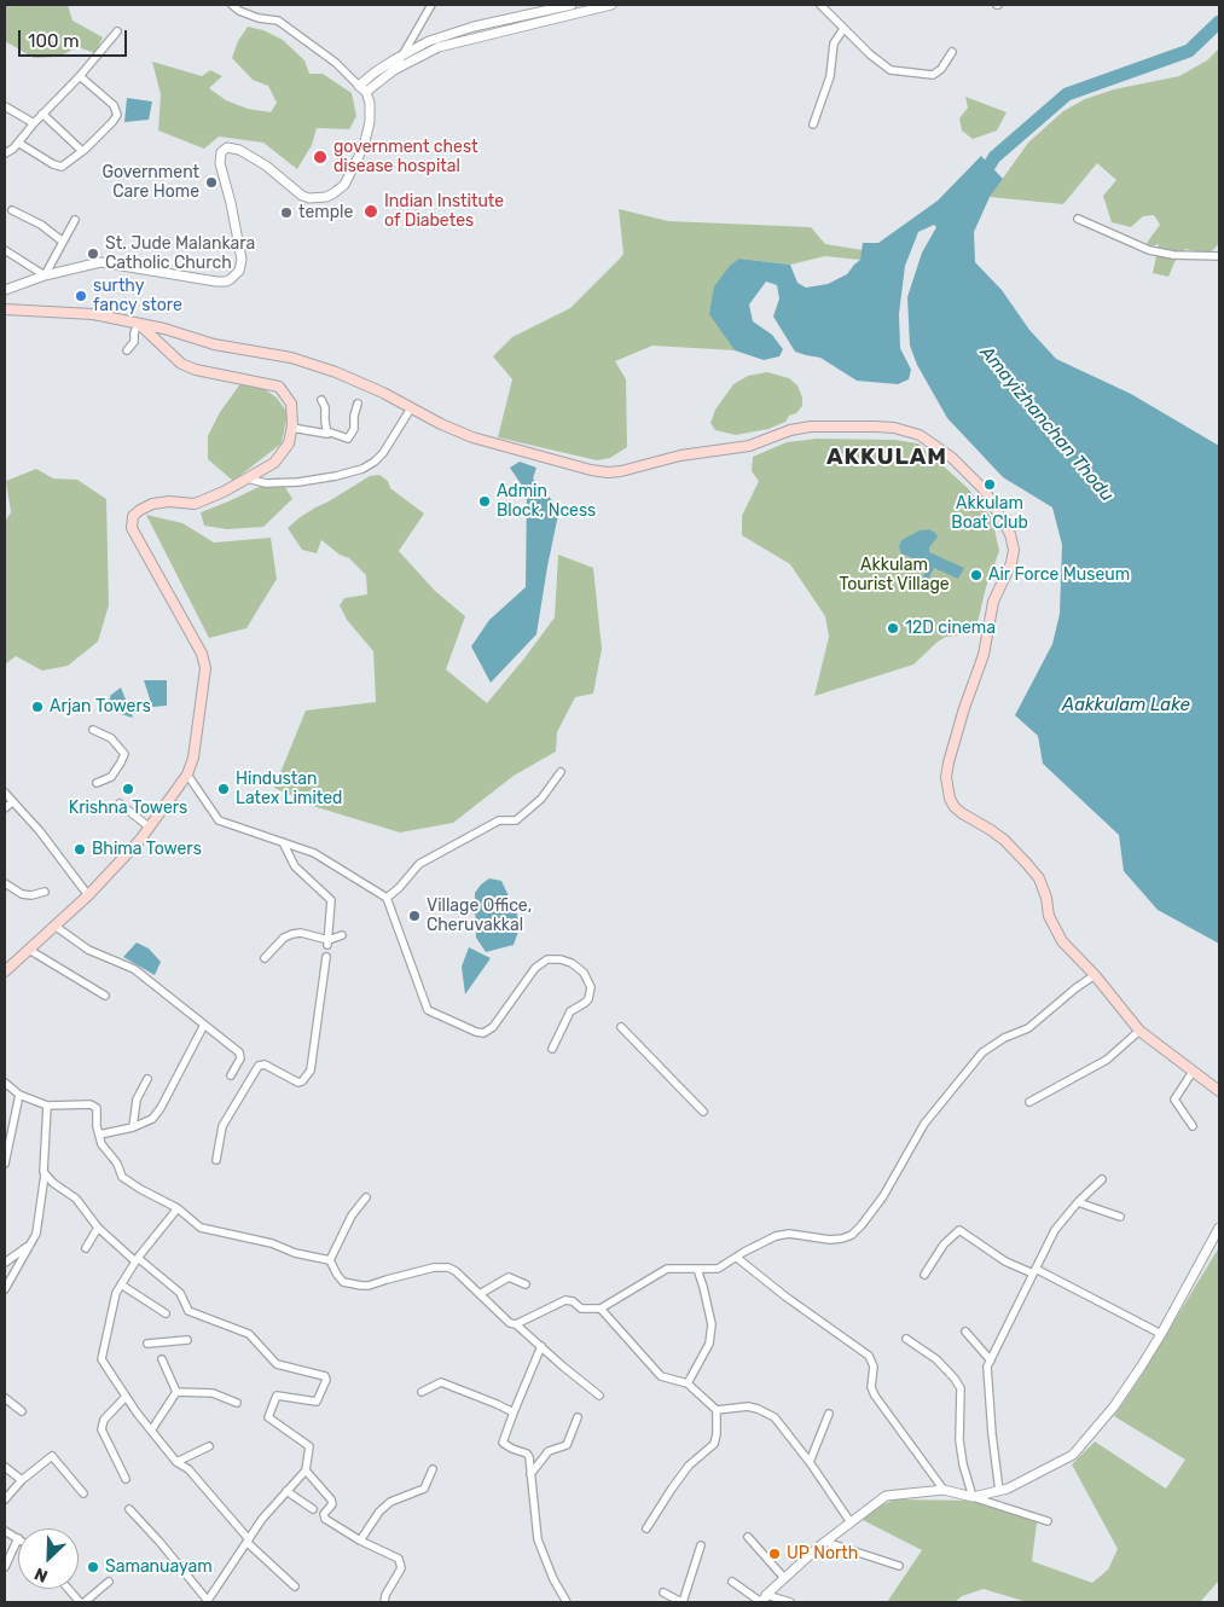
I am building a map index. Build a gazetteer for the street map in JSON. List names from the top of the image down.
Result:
{
  "districts": ["AKKULAM"],
  "water": ["Amayizhanchan Thodu", "Aakkulam Lake"],
  "parks": ["Akkulam Tourist Village"],
  "places": [
    "government chest disease hospital",
    "Government Care Home",
    "Indian Institute of Diabetes",
    "temple",
    "St. Jude Malankara Catholic Church",
    "surthy fancy store",
    "Akkulam Boat Club",
    "Admin Block, Ncess",
    "Air Force Museum",
    "12D cinema",
    "Arjan Towers",
    "Krishna Towers",
    "Hindustan Latex Limited",
    "Bhima Towers",
    "Village Office, Cheruvakkal",
    "UP North",
    "Samanuayam"
  ],
  "scale_bar": "100 m",
  "north": "bottom left"
}
